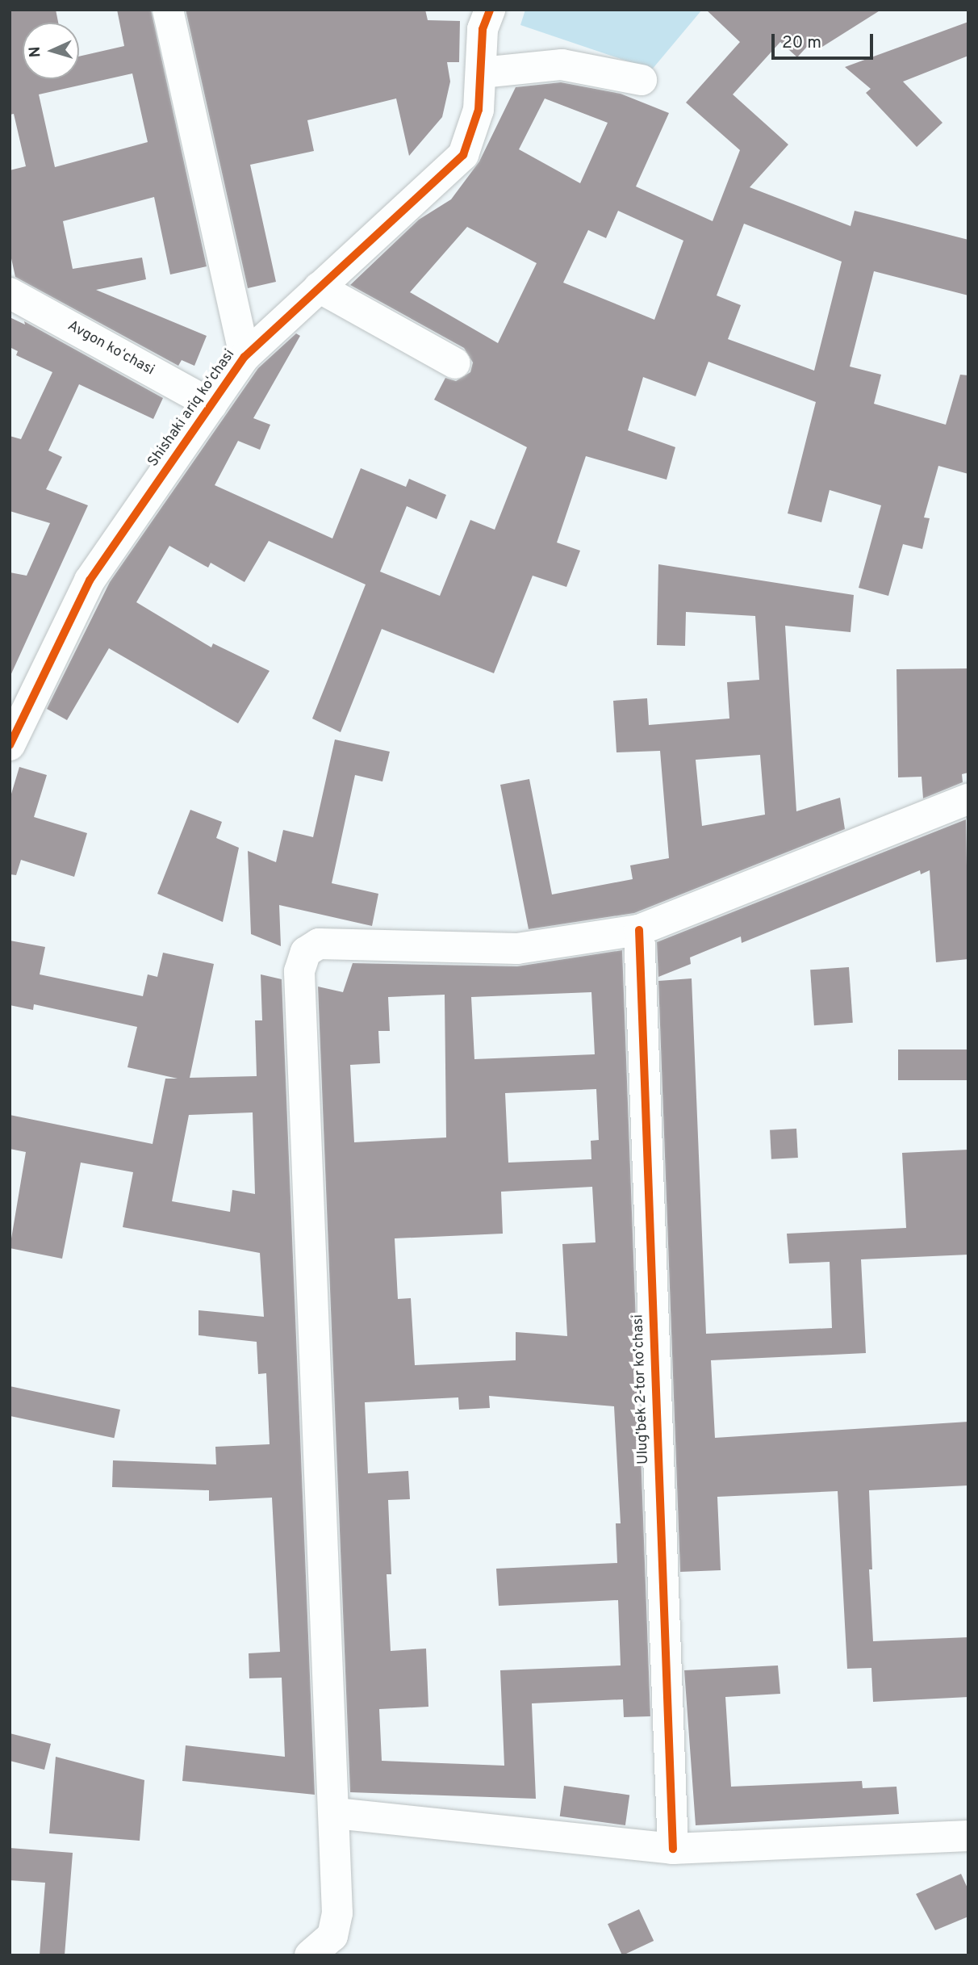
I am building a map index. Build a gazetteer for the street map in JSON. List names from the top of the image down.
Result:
{
  "streets": {
    "street": ["Avgon koʻchasi", "Shishaki ariq koʻchasi", "Ulugʼbek 2-tor koʼchasi"]
  },
  "crossings": [
    ["Avgon koʻchasi", "Shishaki ariq koʻchasi"]
  ],
  "scale_bar": "20 m",
  "north": "left"
}
